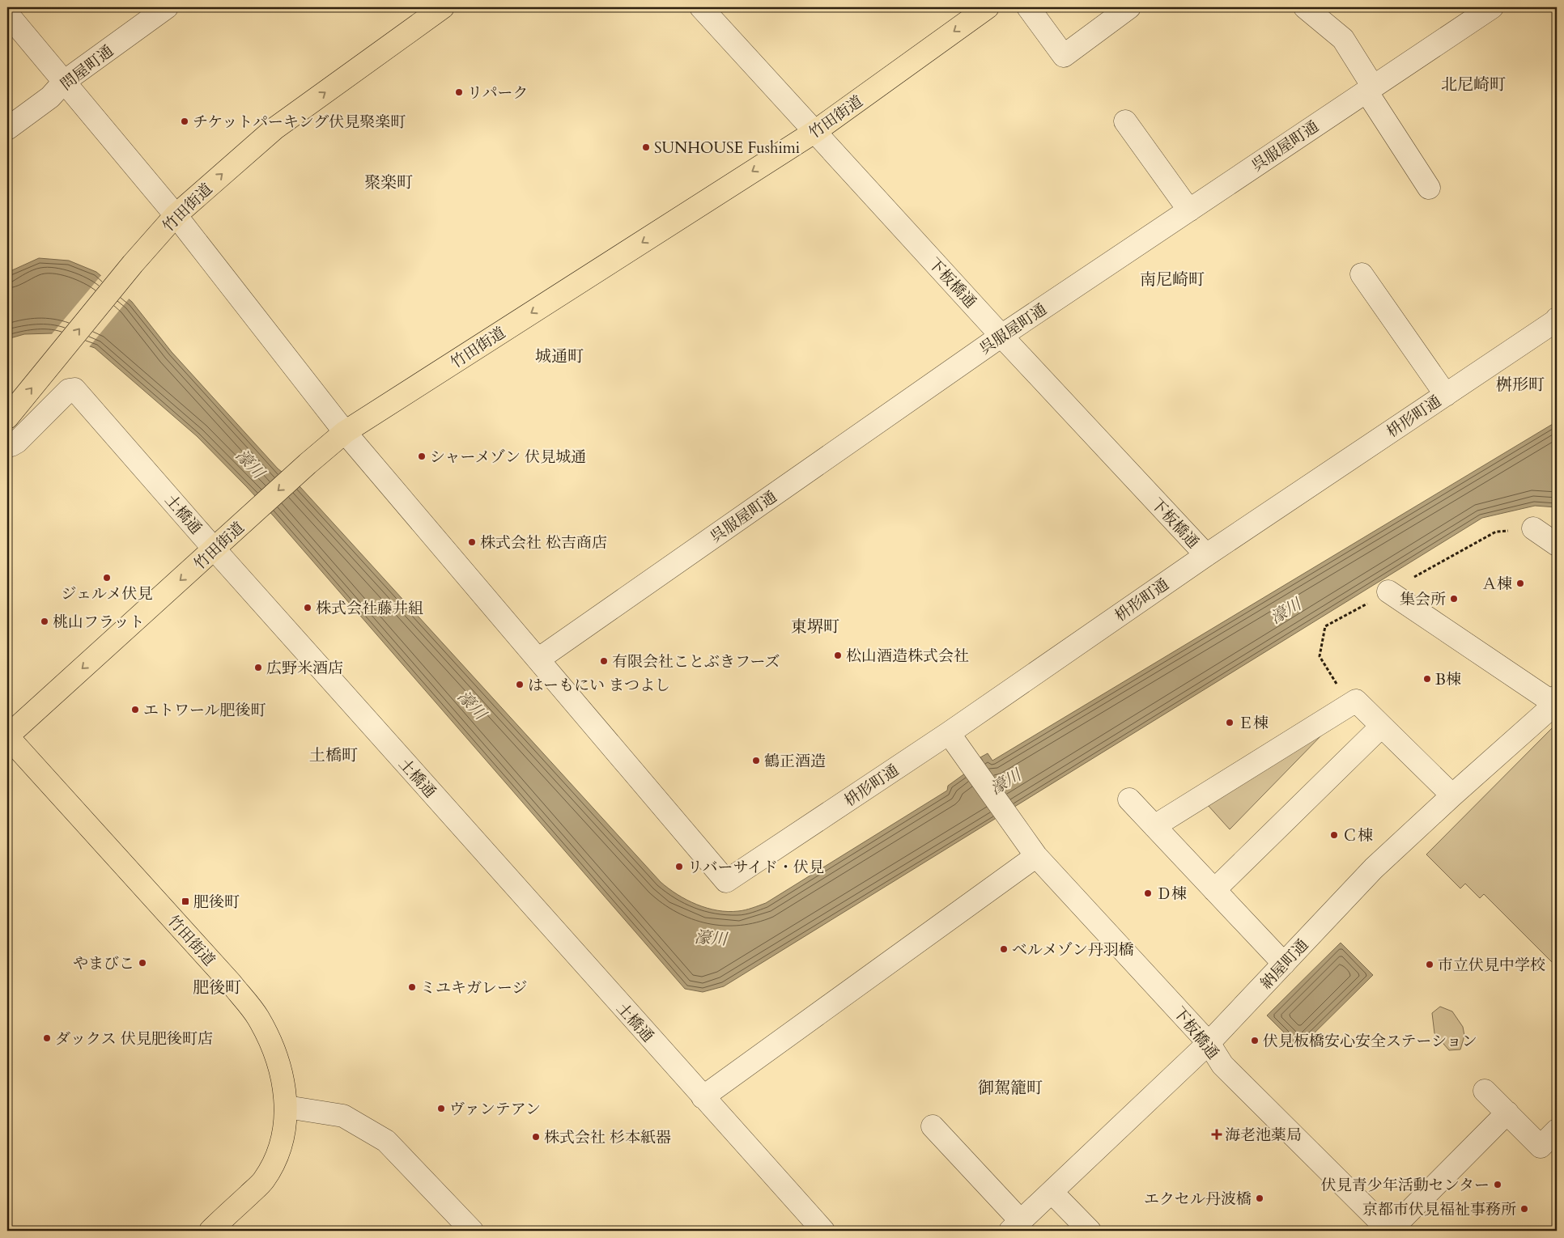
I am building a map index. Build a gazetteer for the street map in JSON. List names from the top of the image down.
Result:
{
  "streets": {
    "main road": ["竹田街道"],
    "street": [
      "問屋町通",
      "呉服屋町通",
      "下板橋通",
      "枡形町通",
      "土橋通",
      "納屋町通"
    ]
  },
  "crossings": [
    ["竹田街道", "下板橋通"],
    ["竹田街道", "土橋通"],
    ["呉服屋町通", "下板橋通"],
    ["呉服屋町通", "枡形町通"],
    ["下板橋通", "枡形町通"],
    ["下板橋通", "納屋町通"]
  ],
  "districts": [
    "北尼崎町",
    "聚楽町",
    "南尼崎町",
    "城通町",
    "桝形町",
    "東堺町",
    "土橋町",
    "肥後町",
    "御駕籠町"
  ],
  "water": ["濠川"],
  "places": {
    "other": [
      "リパーク",
      "チケットパーキング伏見聚楽町",
      "SUNHOUSE Fushimi",
      "シャーメゾン 伏見城通",
      "株式会社 松吉商店",
      "ジェルメ伏見",
      "Ａ棟",
      "集会所",
      "株式会社藤井組",
      "桃山フラット",
      "松山酒造株式会社",
      "有限会社ことぶきフーズ",
      "広野米酒店",
      "B棟",
      "はーもにい まつよし",
      "エトワール肥後町",
      "Ｅ棟",
      "鶴正酒造",
      "Ｃ棟",
      "リバーサイド・伏見",
      "Ｄ棟",
      "ベルメゾン丹羽橋",
      "やまびこ",
      "市立伏見中学校",
      "ミユキガレージ",
      "ダックス 伏見肥後町店",
      "伏見板橋安心安全ステーション",
      "ヴァンテアン",
      "株式会社 杉本紙器",
      "伏見青少年活動センター",
      "エクセル丹波橋",
      "京都市伏見福祉事務所"
    ],
    "transit": ["肥後町"],
    "health": ["海老池薬局"]
  }
}
